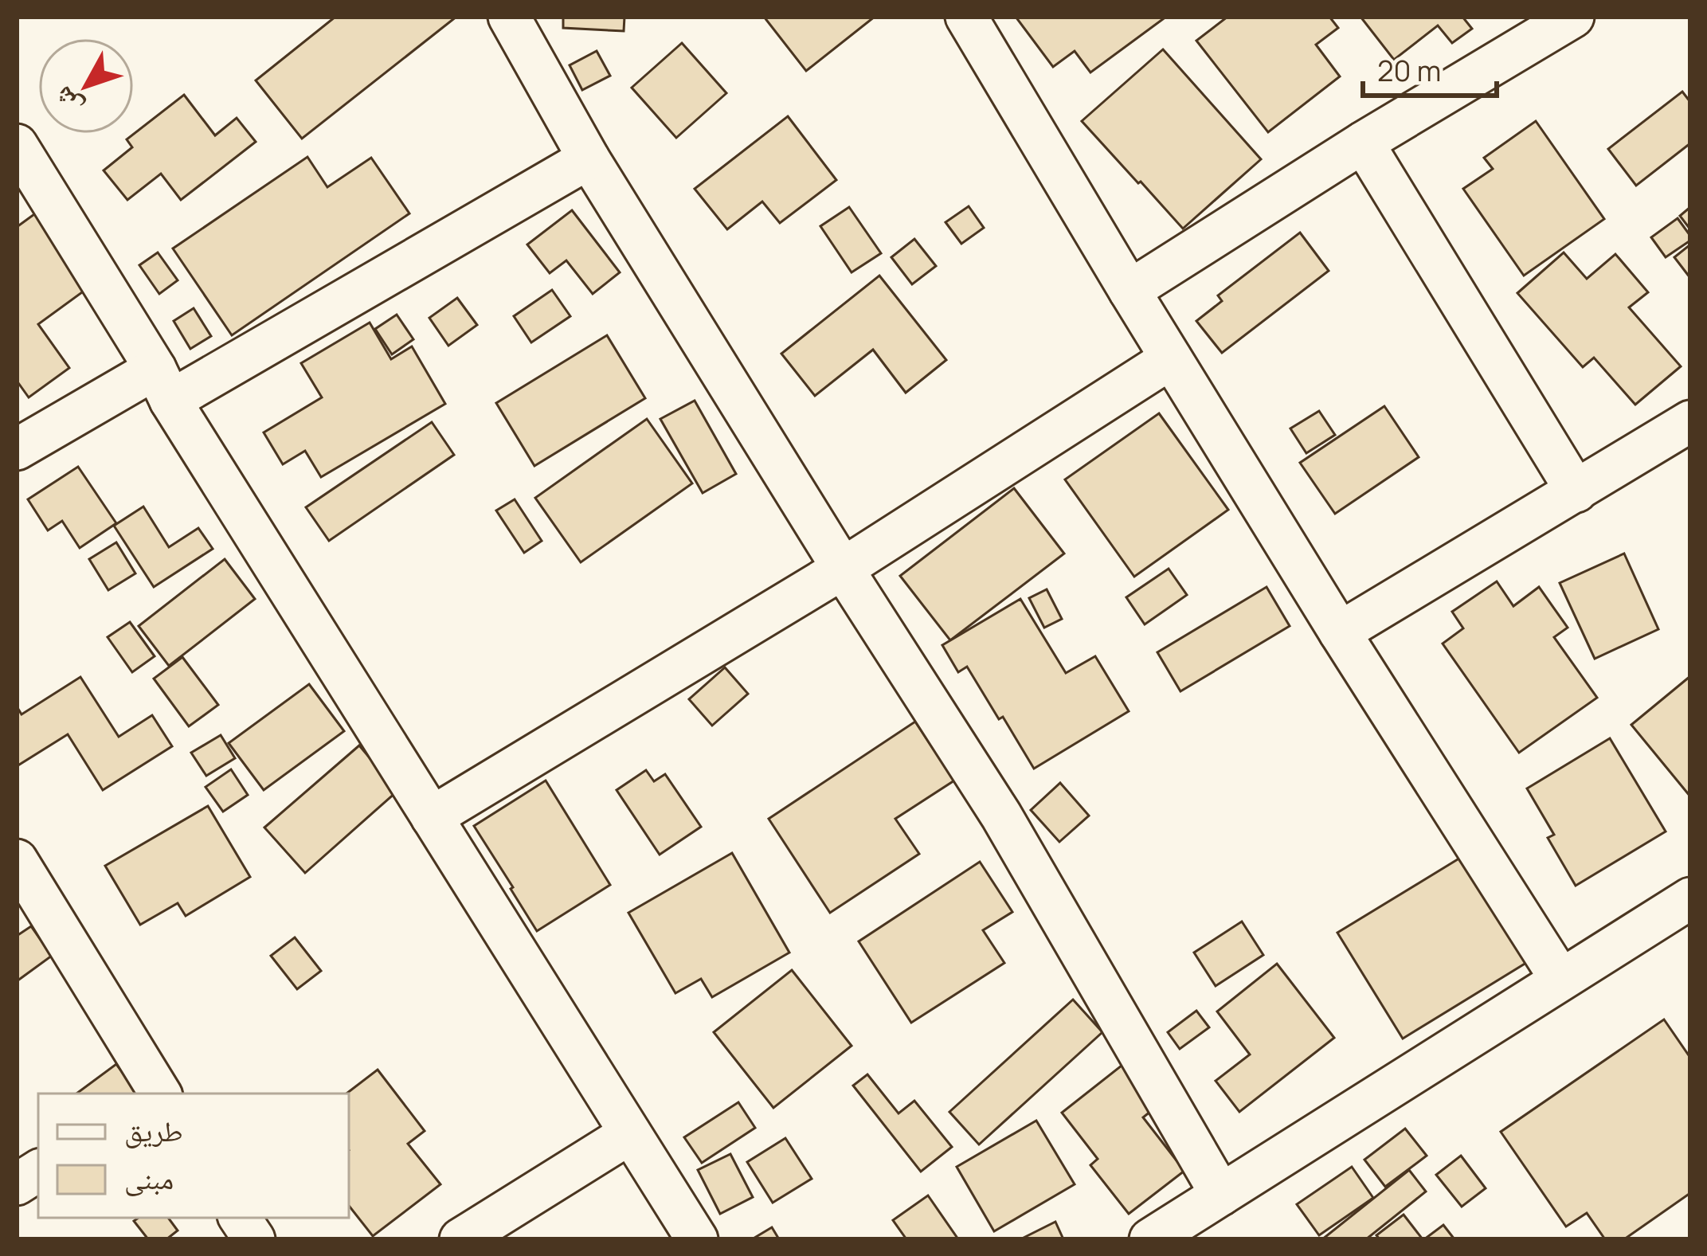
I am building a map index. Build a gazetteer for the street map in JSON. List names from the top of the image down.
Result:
{
  "legend": ["طريق", "مبنى"],
  "scale_bar": "20 m",
  "north": "bottom left"
}
